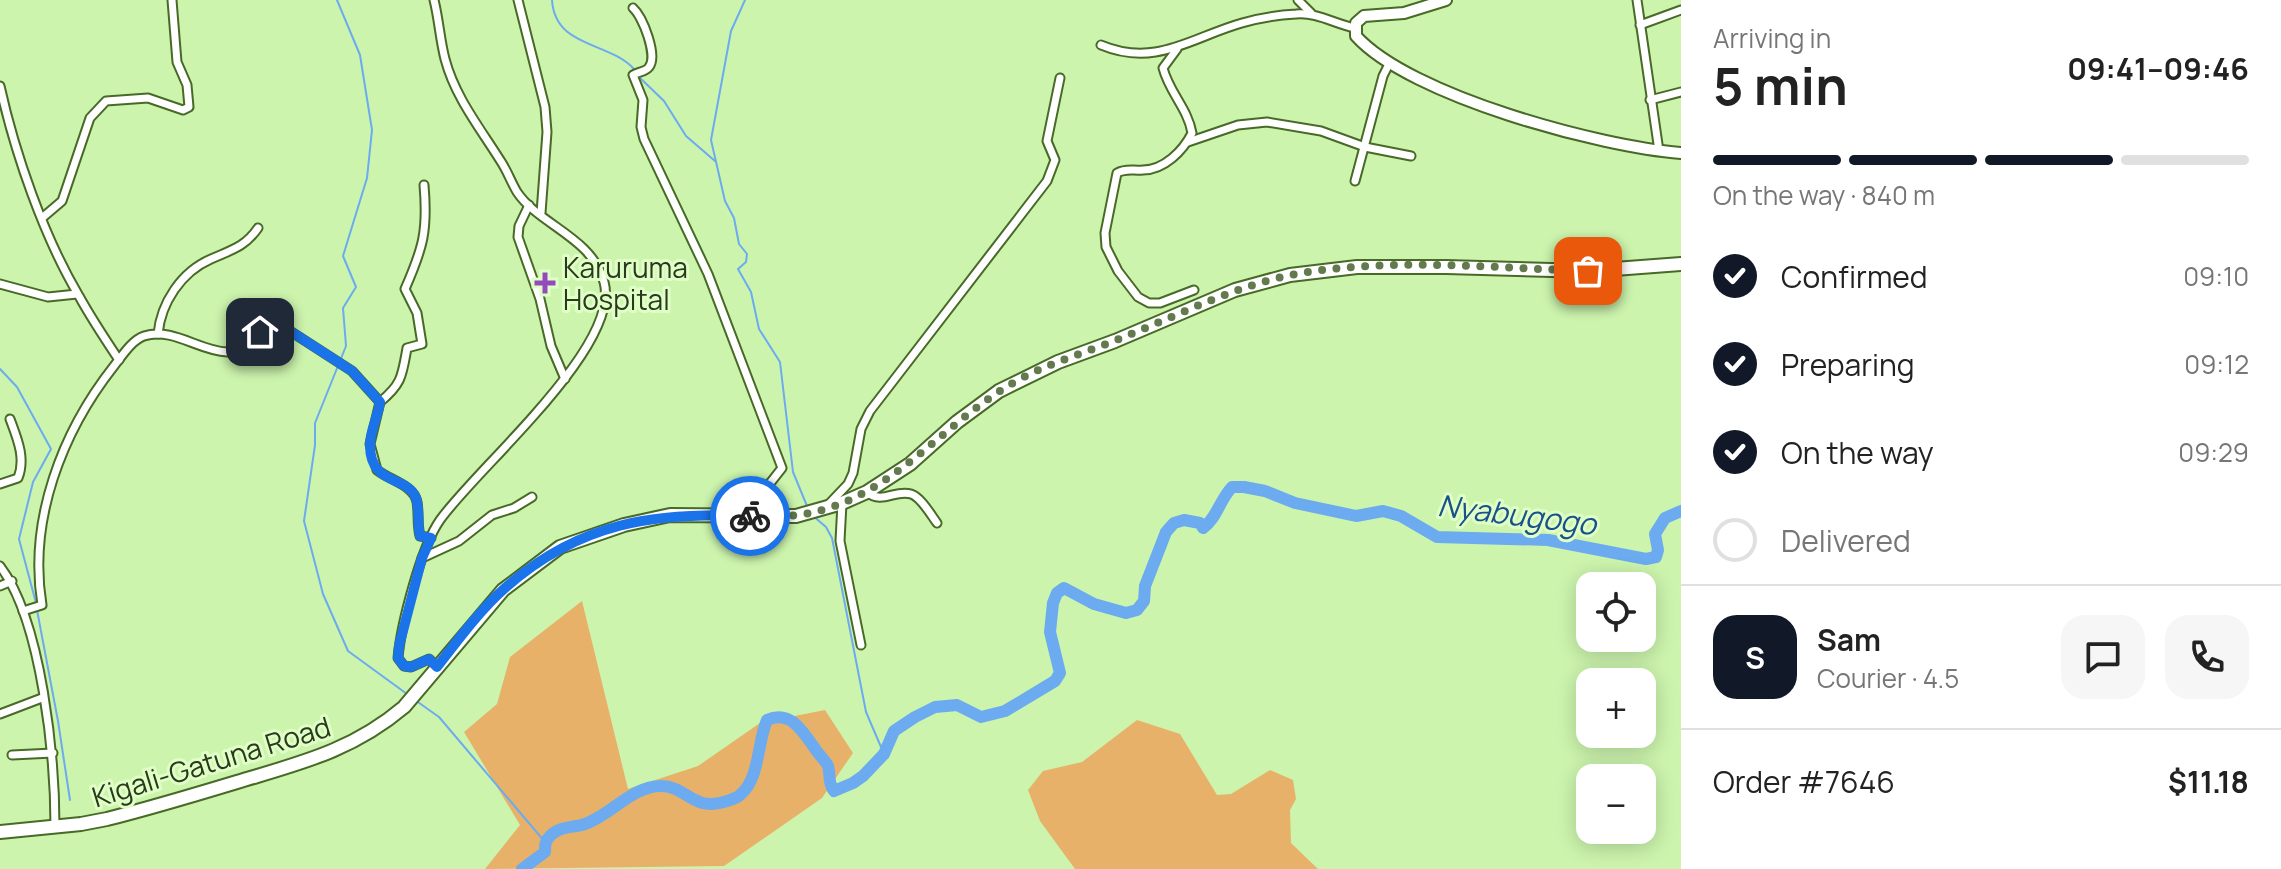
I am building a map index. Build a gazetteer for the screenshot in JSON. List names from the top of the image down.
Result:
{
  "streets": {
    "highway": ["Kigali-Gatuna Road"]
  },
  "water": ["Nyabugogo"],
  "places": {
    "health": ["Karuruma Hospital"]
  },
  "page": {
    "heading": ["5 min", "Arriving in", "09:41–09:46"],
    "panel": [
      "Sam",
      "Courier · 4.5",
      "Order #7646",
      "$11.18"
    ],
    "bar": "On the way · 840 m",
    "list": [
      ["Confirmed", "09:10"],
      ["Preparing", "09:12"],
      ["On the way", "09:29"],
      "Delivered"
    ],
    "map_buttons": ["+", "−"],
    "round": "S"
  }
}
